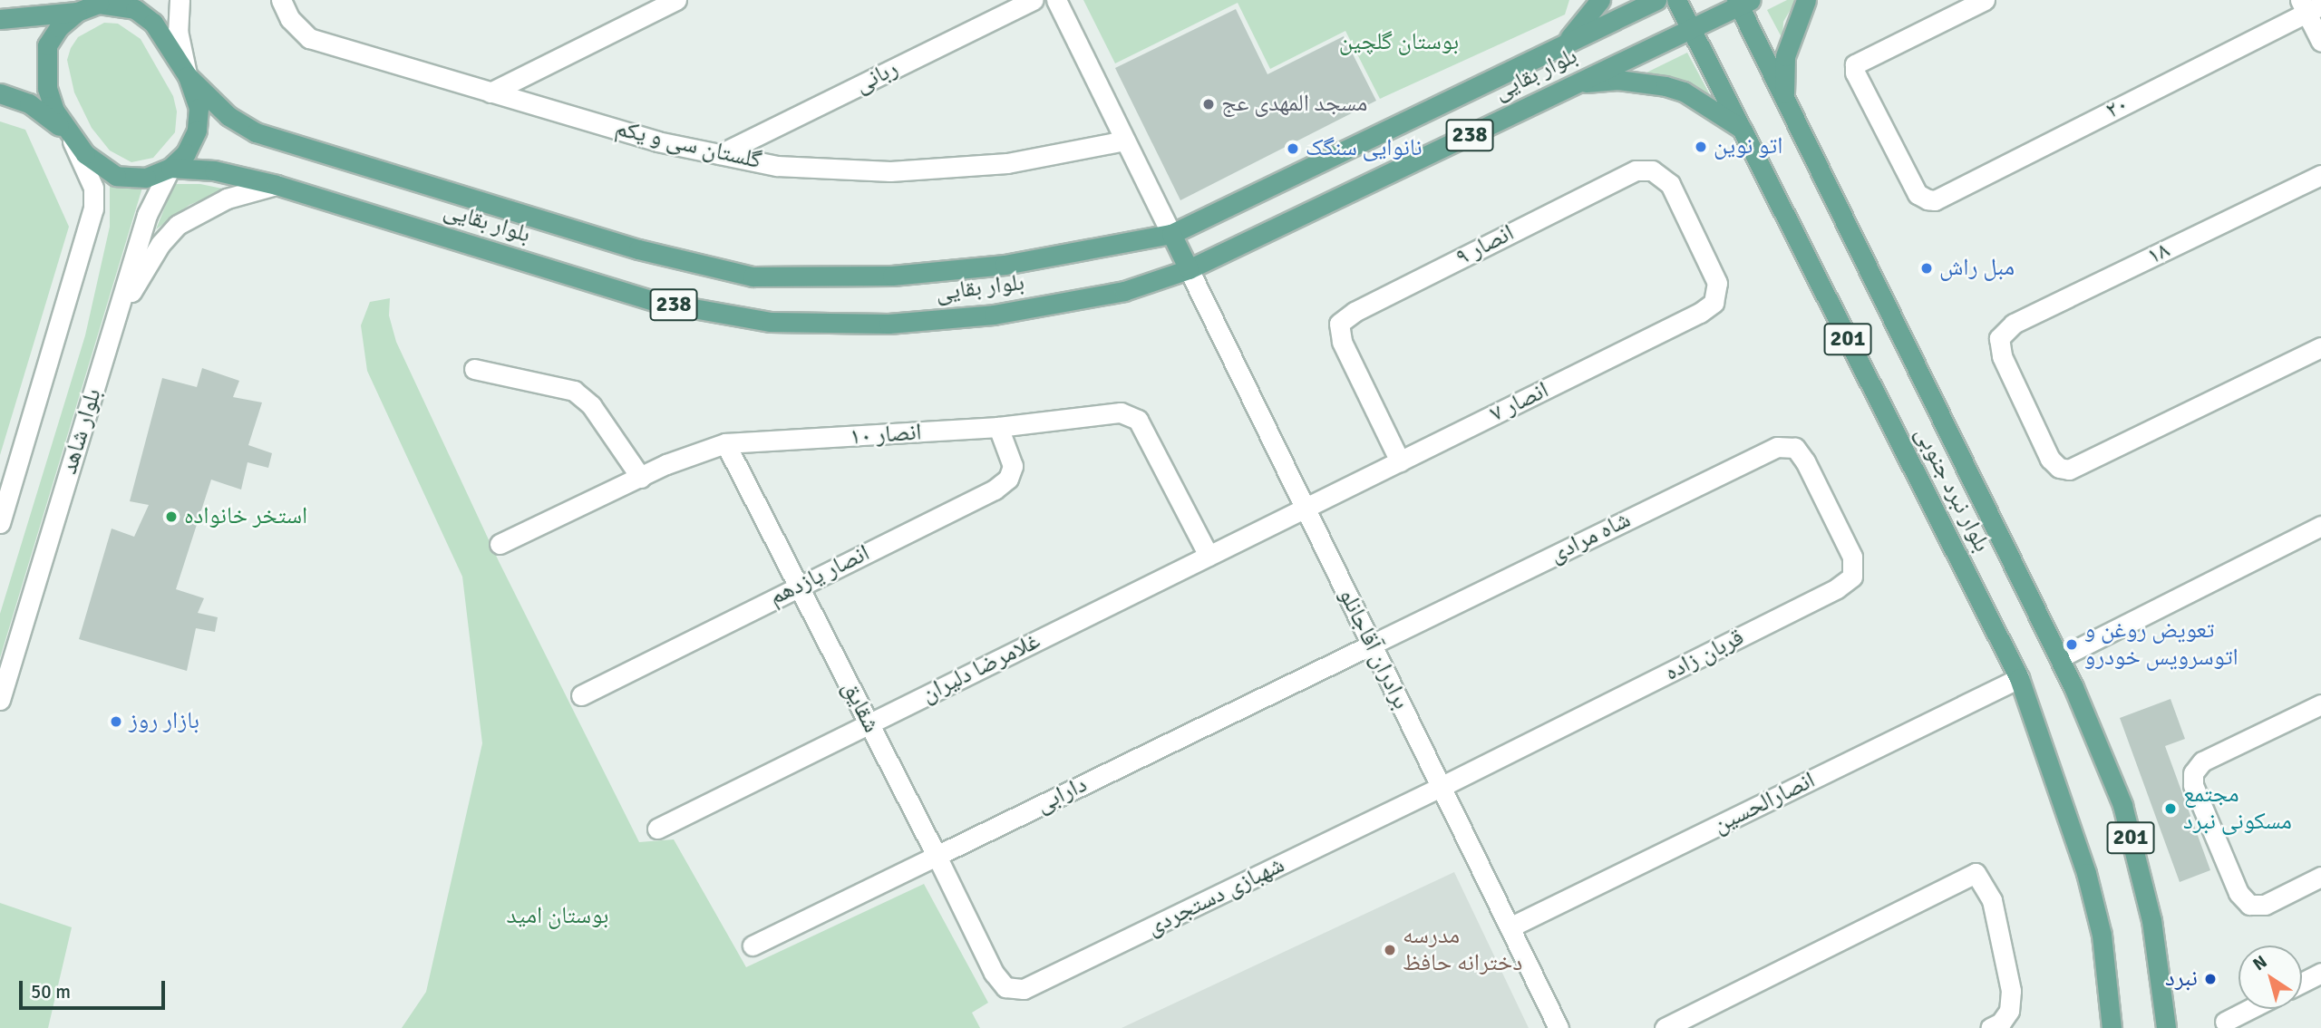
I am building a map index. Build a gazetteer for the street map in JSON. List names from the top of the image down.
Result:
{
  "streets": {
    "main road": [
      "بلوار بقایی",
      "238",
      "201",
      "بلوار نبرد جنوبی"
    ],
    "street": [
      "ربانی",
      "۲۰",
      "گلستان سی و یکم",
      "انصار ۹",
      "۱۸",
      "انصار ۷",
      "بلوار شاهد",
      "انصار ۱۰",
      "شاه مرادی",
      "انصار یازدهم",
      "برادران آقاجانلو",
      "قربان زاده",
      "غلامرضا دلیران",
      "شقایق",
      "دارابی",
      "انصارالحسین",
      "شهبازی دستجردی"
    ]
  },
  "crossings": [
    ["بلوار بقایی", "بلوار شاهد"],
    ["بلوار بقایی", "بلوار نبرد جنوبی"],
    ["بلوار بقایی", "برادران آقاجانلو"],
    ["ربانی", "گلستان سی و یکم"],
    ["انصار ۹", "انصار ۷"],
    ["انصار ۷", "برادران آقاجانلو"],
    ["انصار ۷", "غلامرضا دلیران"],
    ["انصار ۱۰", "انصار یازدهم"],
    ["انصار ۱۰", "غلامرضا دلیران"],
    ["انصار ۱۰", "شقایق"],
    ["بلوار نبرد جنوبی", "انصارالحسین"],
    ["شاه مرادی", "برادران آقاجانلو"],
    ["شاه مرادی", "قربان زاده"],
    ["شاه مرادی", "دارابی"],
    ["انصار یازدهم", "شقایق"],
    ["برادران آقاجانلو", "قربان زاده"],
    ["برادران آقاجانلو", "غلامرضا دلیران"],
    ["برادران آقاجانلو", "دارابی"],
    ["برادران آقاجانلو", "انصارالحسین"],
    ["برادران آقاجانلو", "شهبازی دستجردی"],
    ["قربان زاده", "شهبازی دستجردی"],
    ["غلامرضا دلیران", "شقایق"],
    ["شقایق", "دارابی"],
    ["شقایق", "شهبازی دستجردی"]
  ],
  "parks": ["بوستان گلچین", "بوستان امید"],
  "places": [
    "مسجد المهدی عج",
    "اتو نوین",
    "نانوایی سنگک",
    "مبل راش",
    "استخر خانواده",
    "تعویض روغن و اتوسرویس خودرو",
    "بازار روز",
    "مجتمع مسکونی نبرد",
    "مدرسه دخترانه حافظ",
    "نبرد"
  ],
  "scale_bar": "50 m",
  "north": "top left"
}
